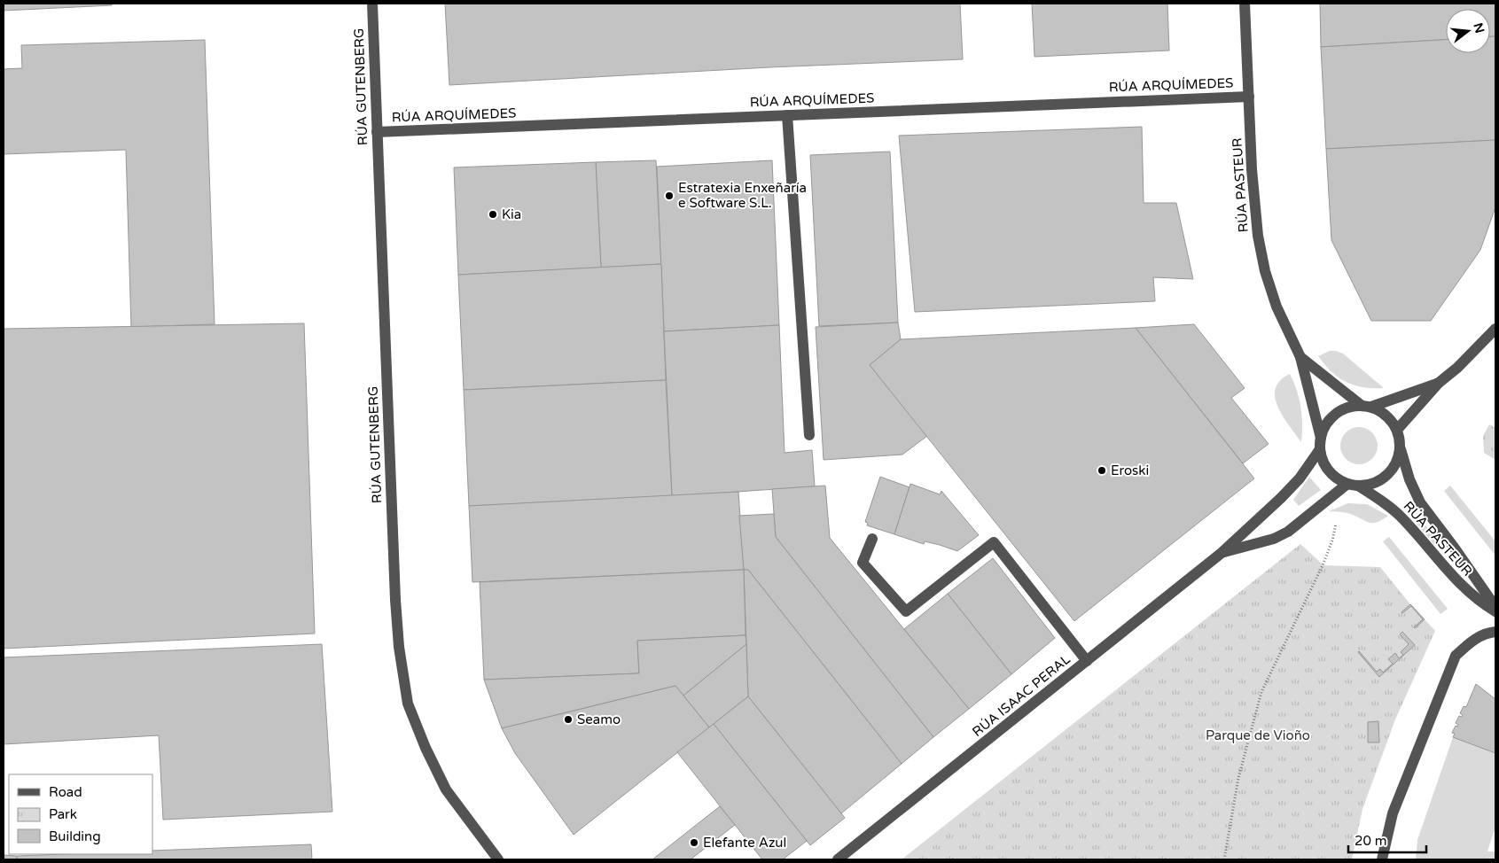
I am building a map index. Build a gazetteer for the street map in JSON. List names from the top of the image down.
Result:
{
  "streets": {
    "street": [
      "RÚA ARQUÍMEDES",
      "RÚA GUTENBERG",
      "RÚA PASTEUR",
      "RÚA ISAAC PERAL"
    ]
  },
  "crossings": [
    ["RÚA ARQUÍMEDES", "RÚA GUTENBERG"],
    ["RÚA ARQUÍMEDES", "RÚA PASTEUR"],
    ["RÚA PASTEUR", "RÚA ISAAC PERAL"]
  ],
  "parks": ["Parque de Vioño"],
  "places": [
    "Estratexia Enxeñaría e Software S.L.",
    "Kia",
    "Eroski",
    "Seamo",
    "Elefante Azul"
  ],
  "legend": ["Road", "Park", "Building"],
  "scale_bar": "20 m",
  "north": "right"
}
